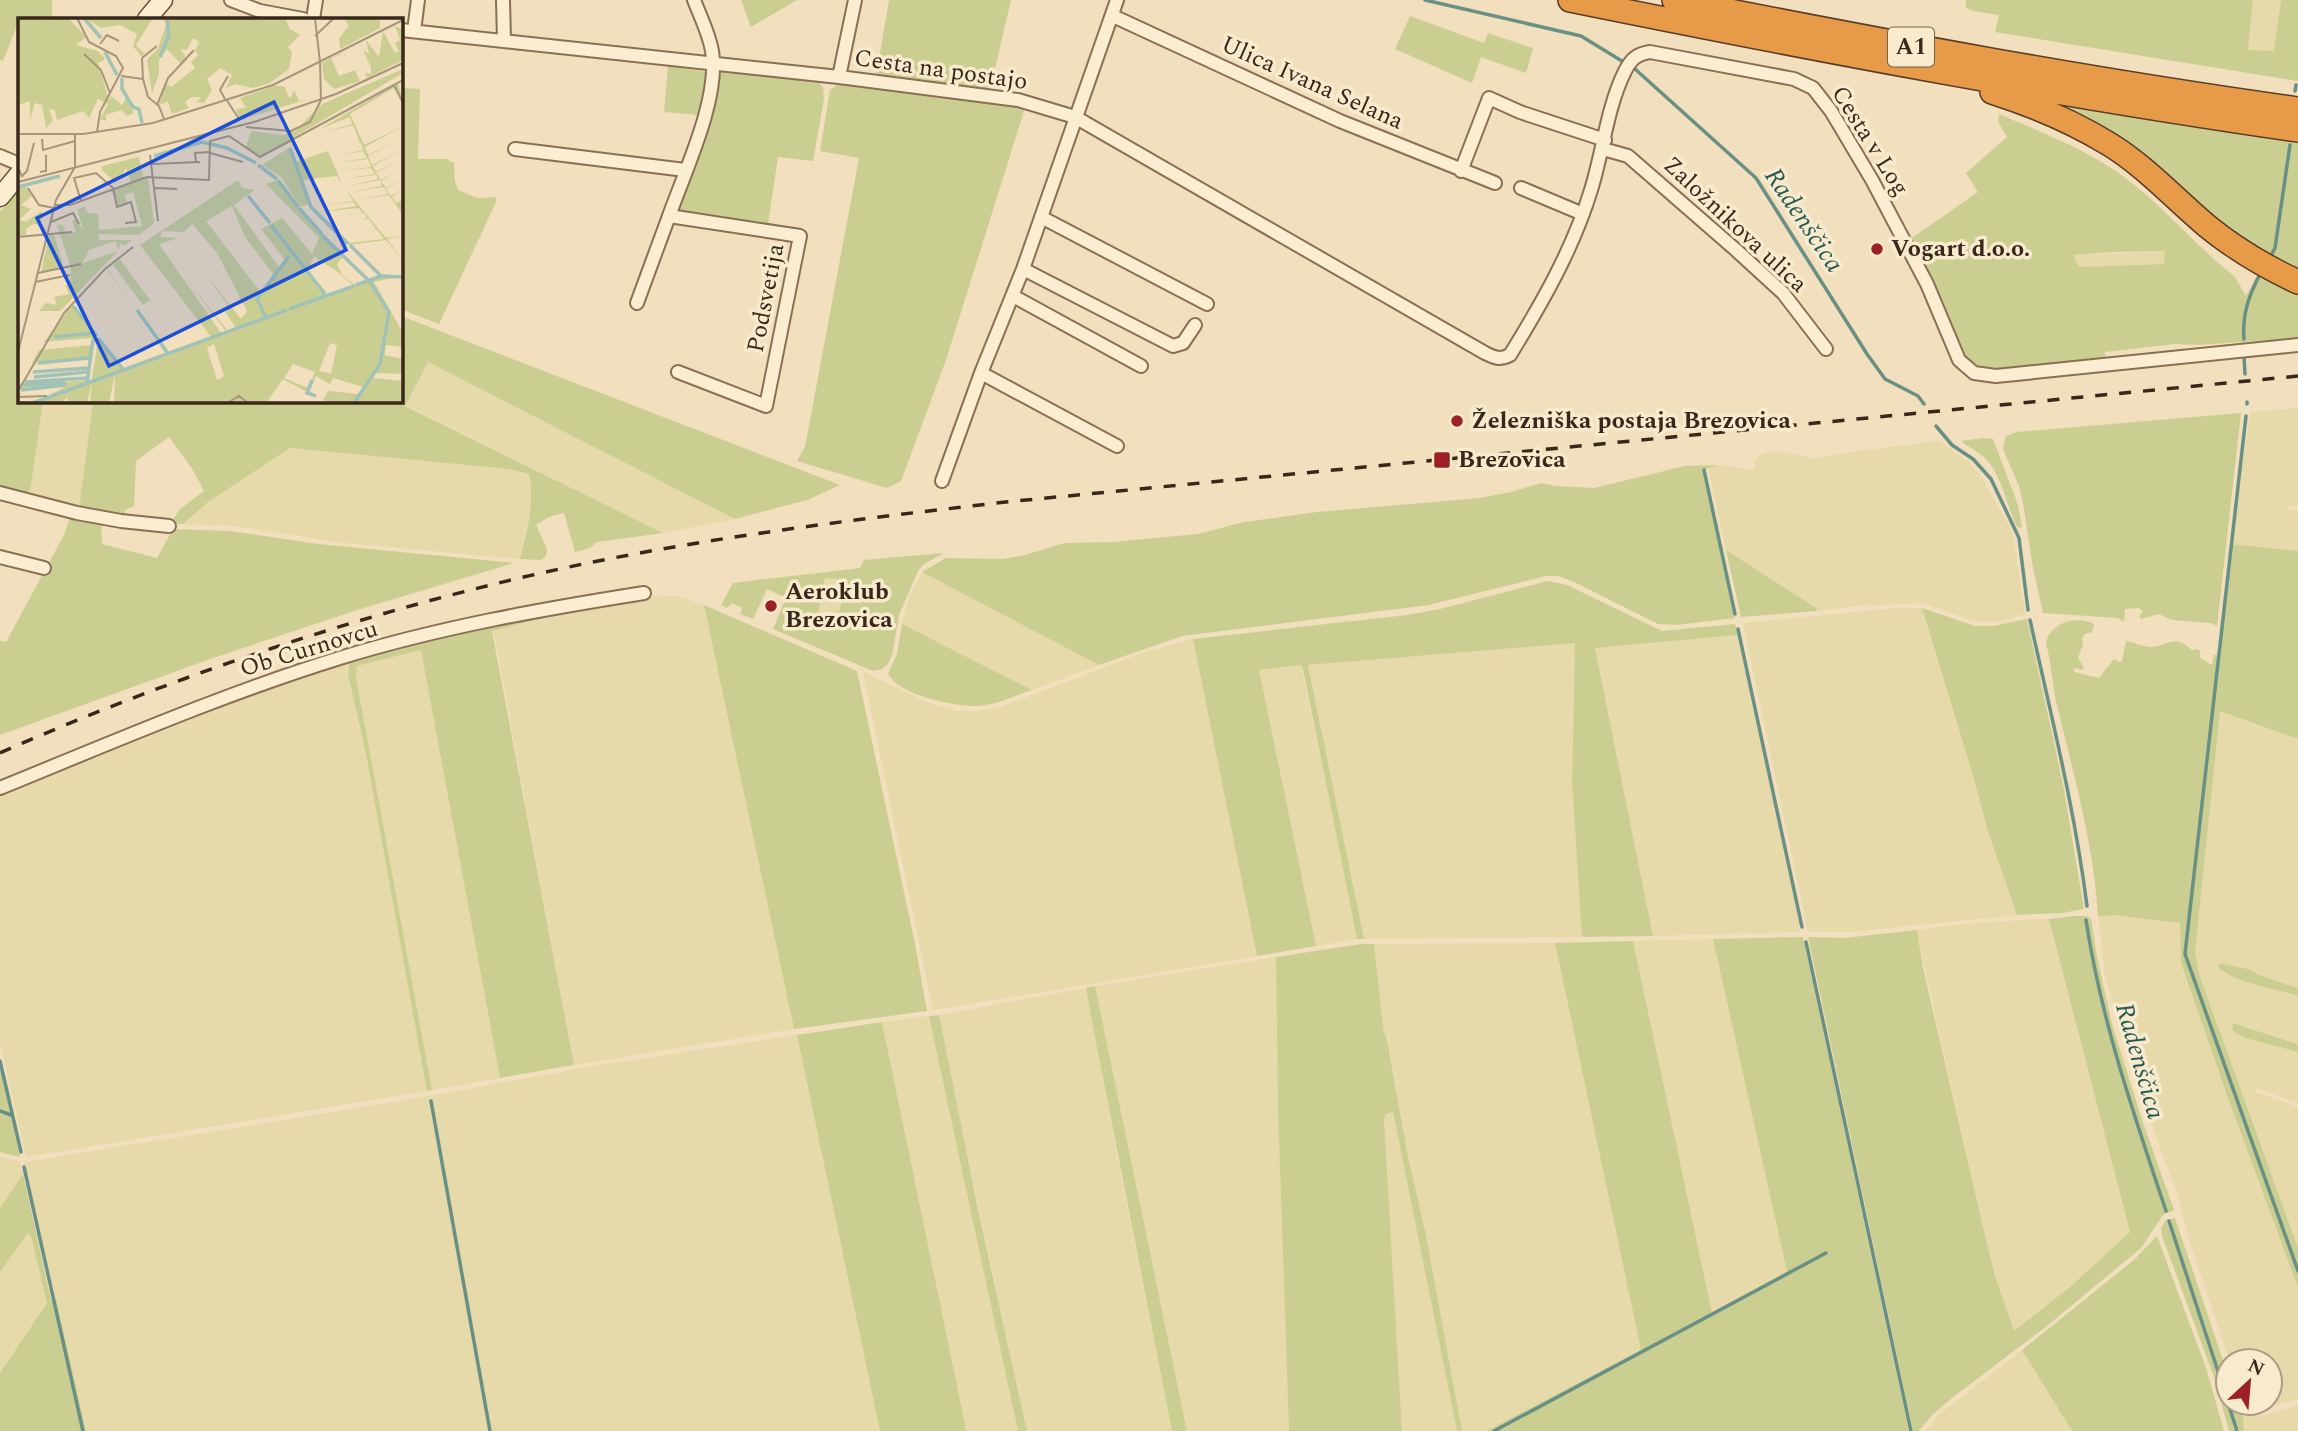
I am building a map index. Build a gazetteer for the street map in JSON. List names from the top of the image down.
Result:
{
  "streets": {
    "highway": ["A1"],
    "street": [
      "Cesta na postajo",
      "Ulica Ivana Selana",
      "Cesta v Log",
      "Založnikova ulica",
      "Podsvetija",
      "Ob Curnovcu"
    ]
  },
  "crossings": [
    ["Ulica Ivana Selana", "Založnikova ulica"],
    ["Cesta v Log", "Založnikova ulica"]
  ],
  "water": ["Radenščica"],
  "places": {
    "other": ["Vogart d.o.o.", "Železniška postaja Brezovica", "Aeroklub Brezovica"],
    "transit": ["Brezovica"]
  },
  "north": "top right"
}
